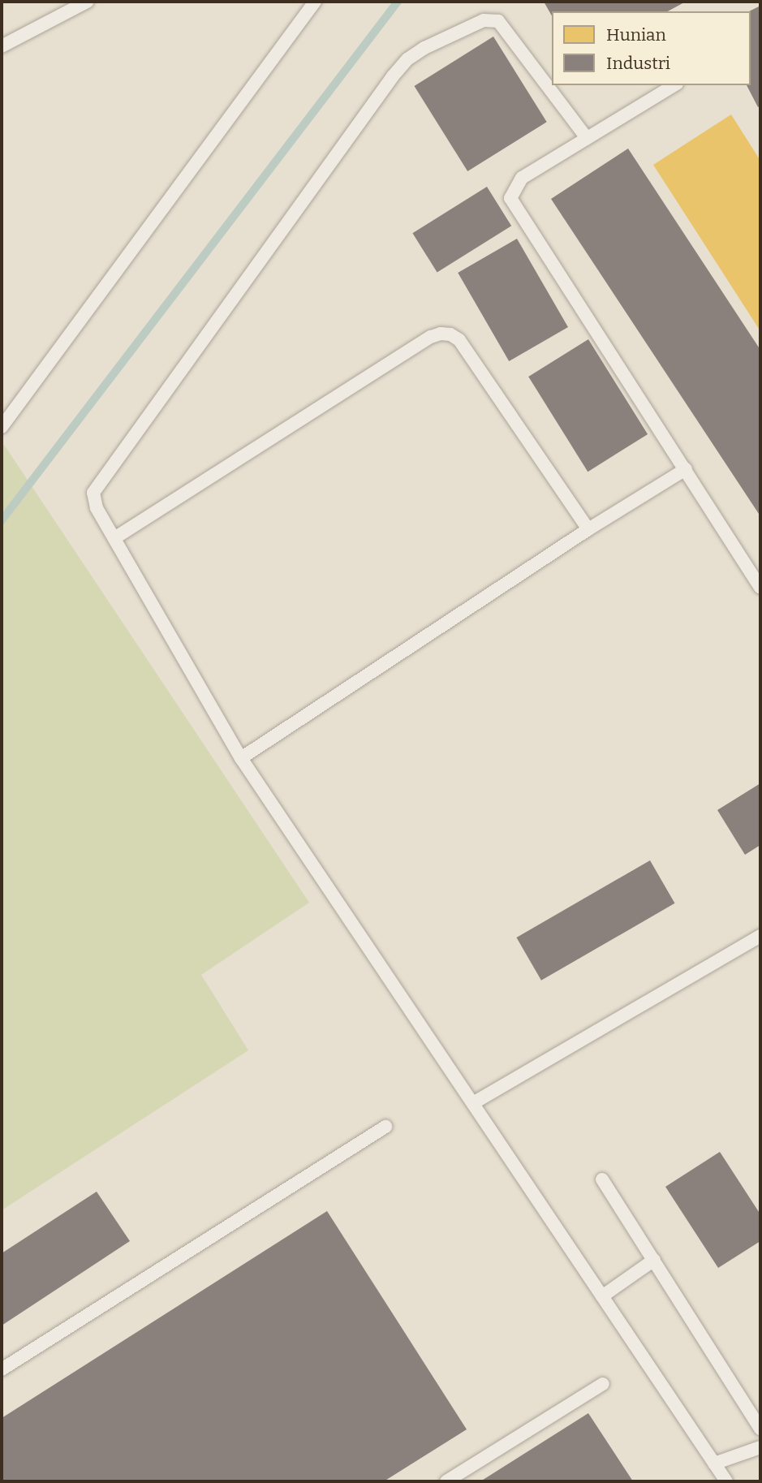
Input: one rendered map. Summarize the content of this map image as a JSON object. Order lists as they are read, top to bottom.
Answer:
{
  "legend": ["Hunian", "Industri"]
}
